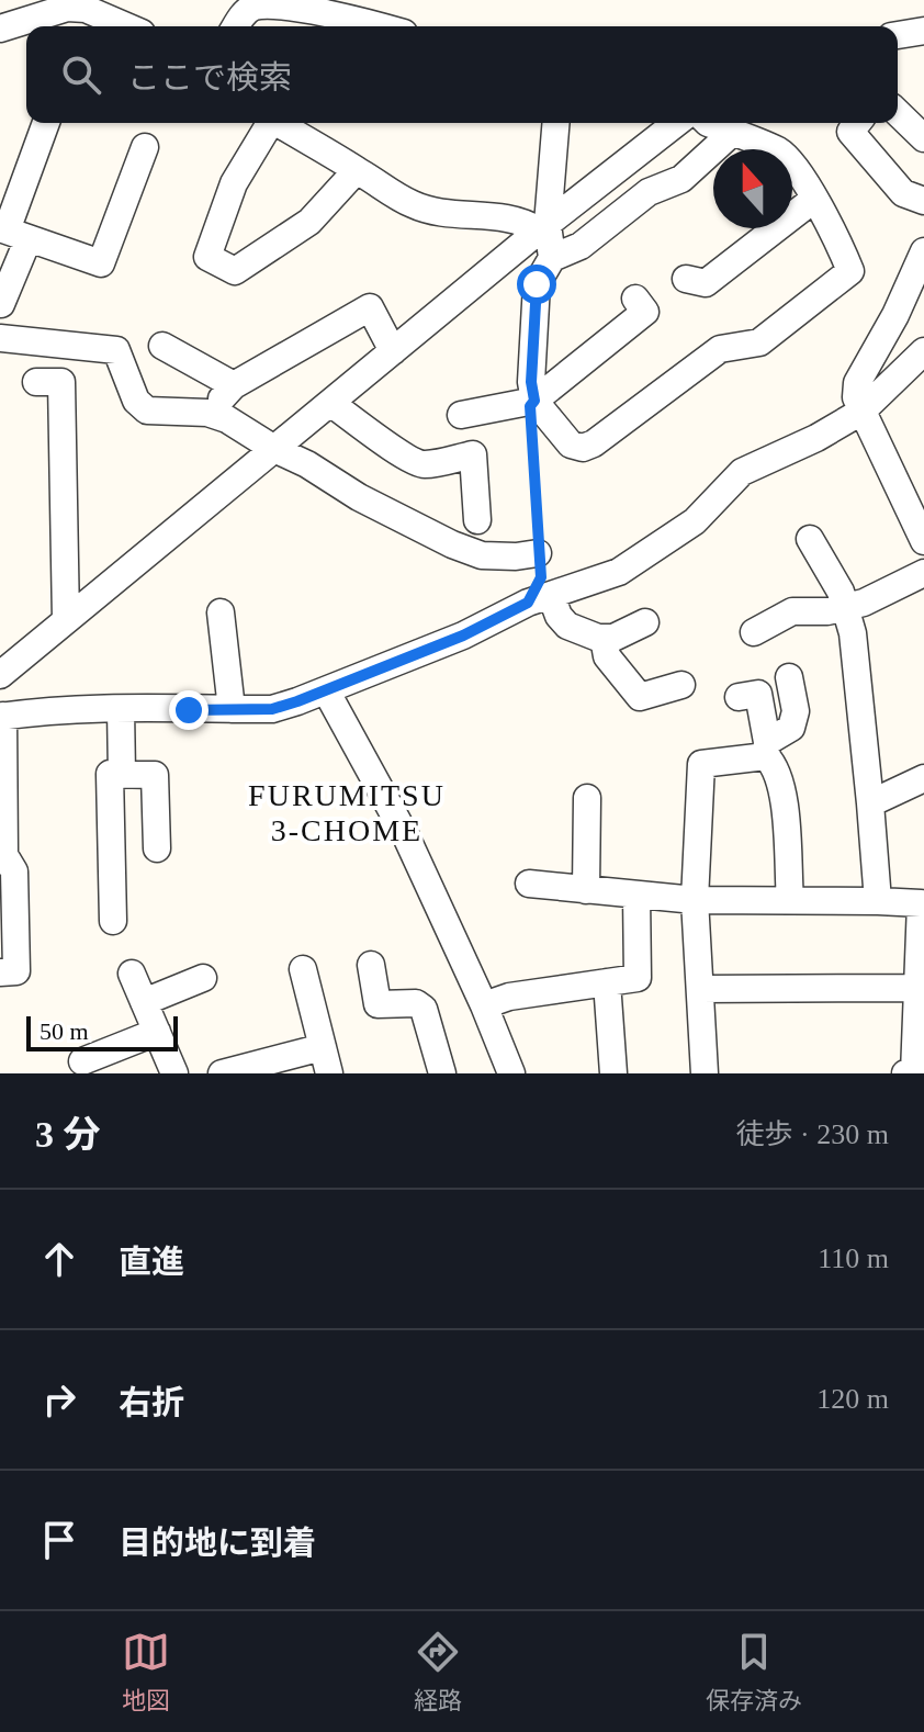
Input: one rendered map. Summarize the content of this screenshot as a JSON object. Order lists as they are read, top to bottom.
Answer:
{
  "districts": ["FURUMITSU 3-CHOME"],
  "scale_bar": "50 m",
  "north": "top",
  "page": {
    "search": "ここで検索",
    "scale": "50 m",
    "heading": ["3 分", "徒歩 · 230 m"],
    "list": [
      ["直進", "110 m"],
      ["右折", "120 m"],
      "目的地に到着"
    ],
    "nav": ["地図", "経路", "保存済み"]
  }
}
